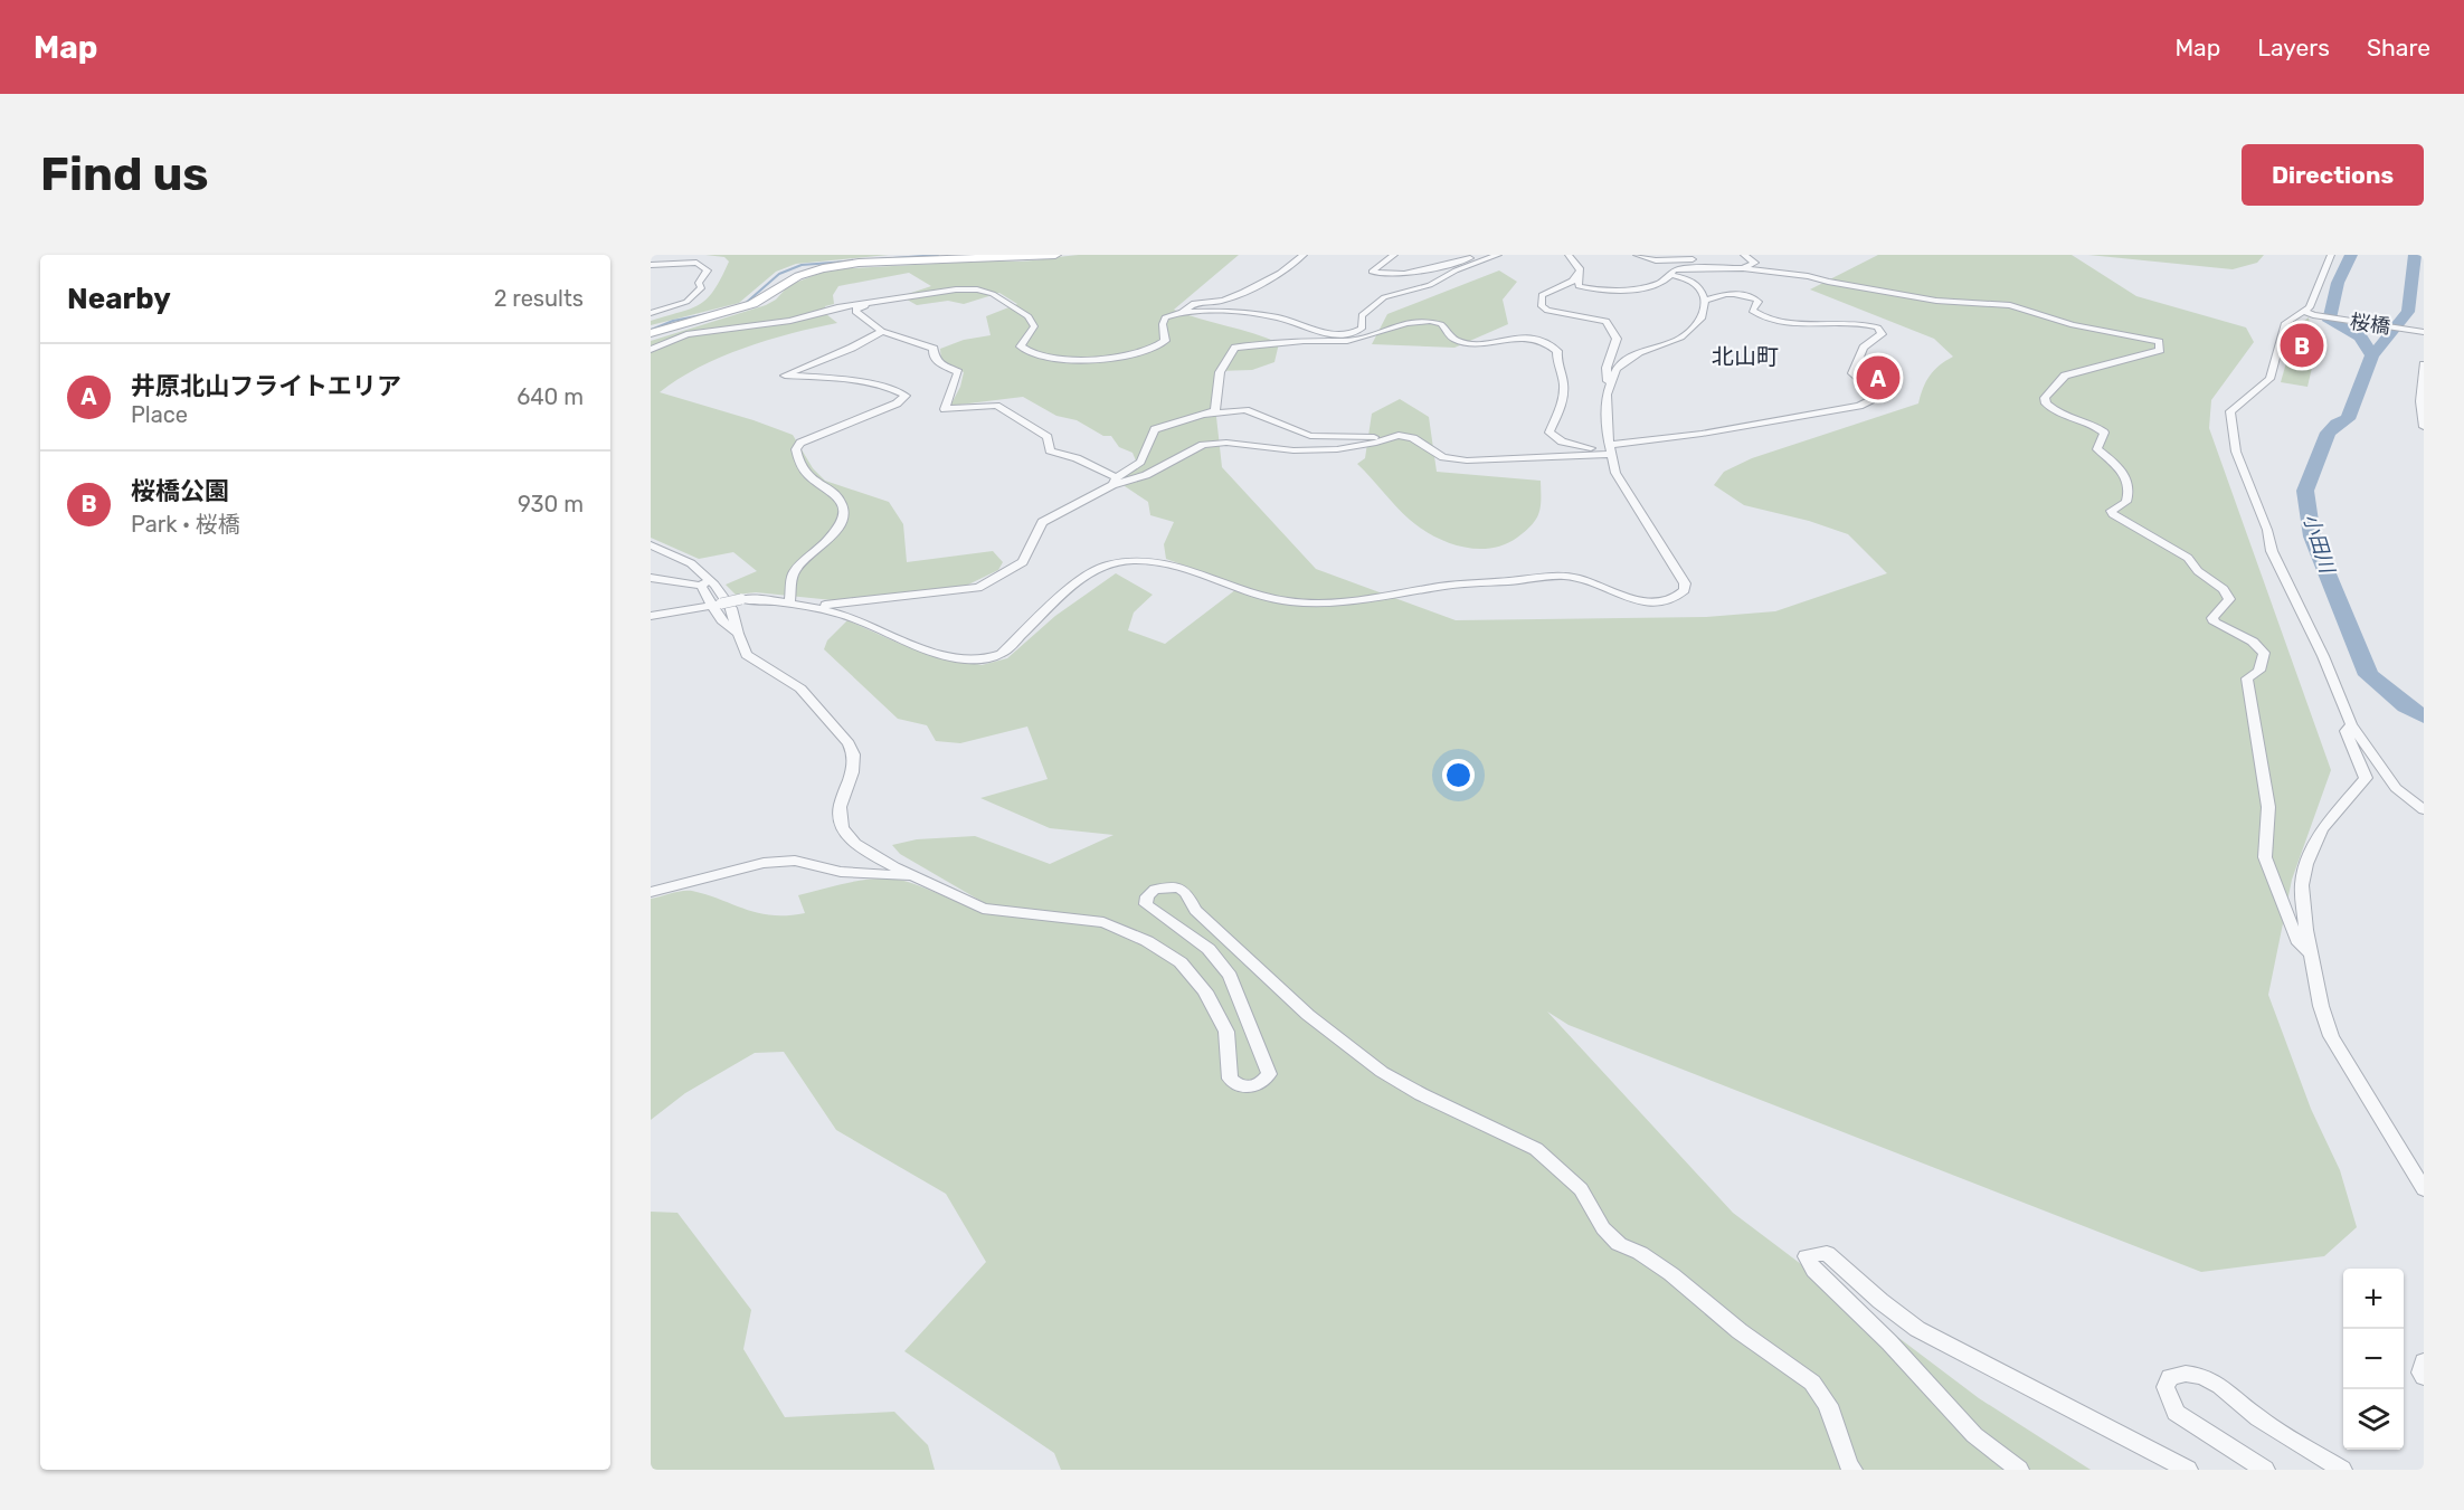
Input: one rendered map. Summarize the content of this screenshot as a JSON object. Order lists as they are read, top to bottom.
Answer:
{
  "streets": {
    "street": ["桜橋"]
  },
  "districts": ["北山町"],
  "water": ["小田川"],
  "page": {
    "header": "Map",
    "nav": ["Map", "Layers", "Share"],
    "buttons": "Directions",
    "title": "Find us",
    "heading": ["Nearby", "2 results"],
    "pins": ["B", "A"],
    "list": [
      {
        "mark": "A",
        "name": "井原北山フライトエリア",
        "note": "Place",
        "value": "640 m"
      },
      {
        "mark": "B",
        "name": "桜橋公園",
        "note": "Park · 桜橋",
        "value": "930 m"
      }
    ],
    "map_buttons": ["+", "−"]
  }
}
